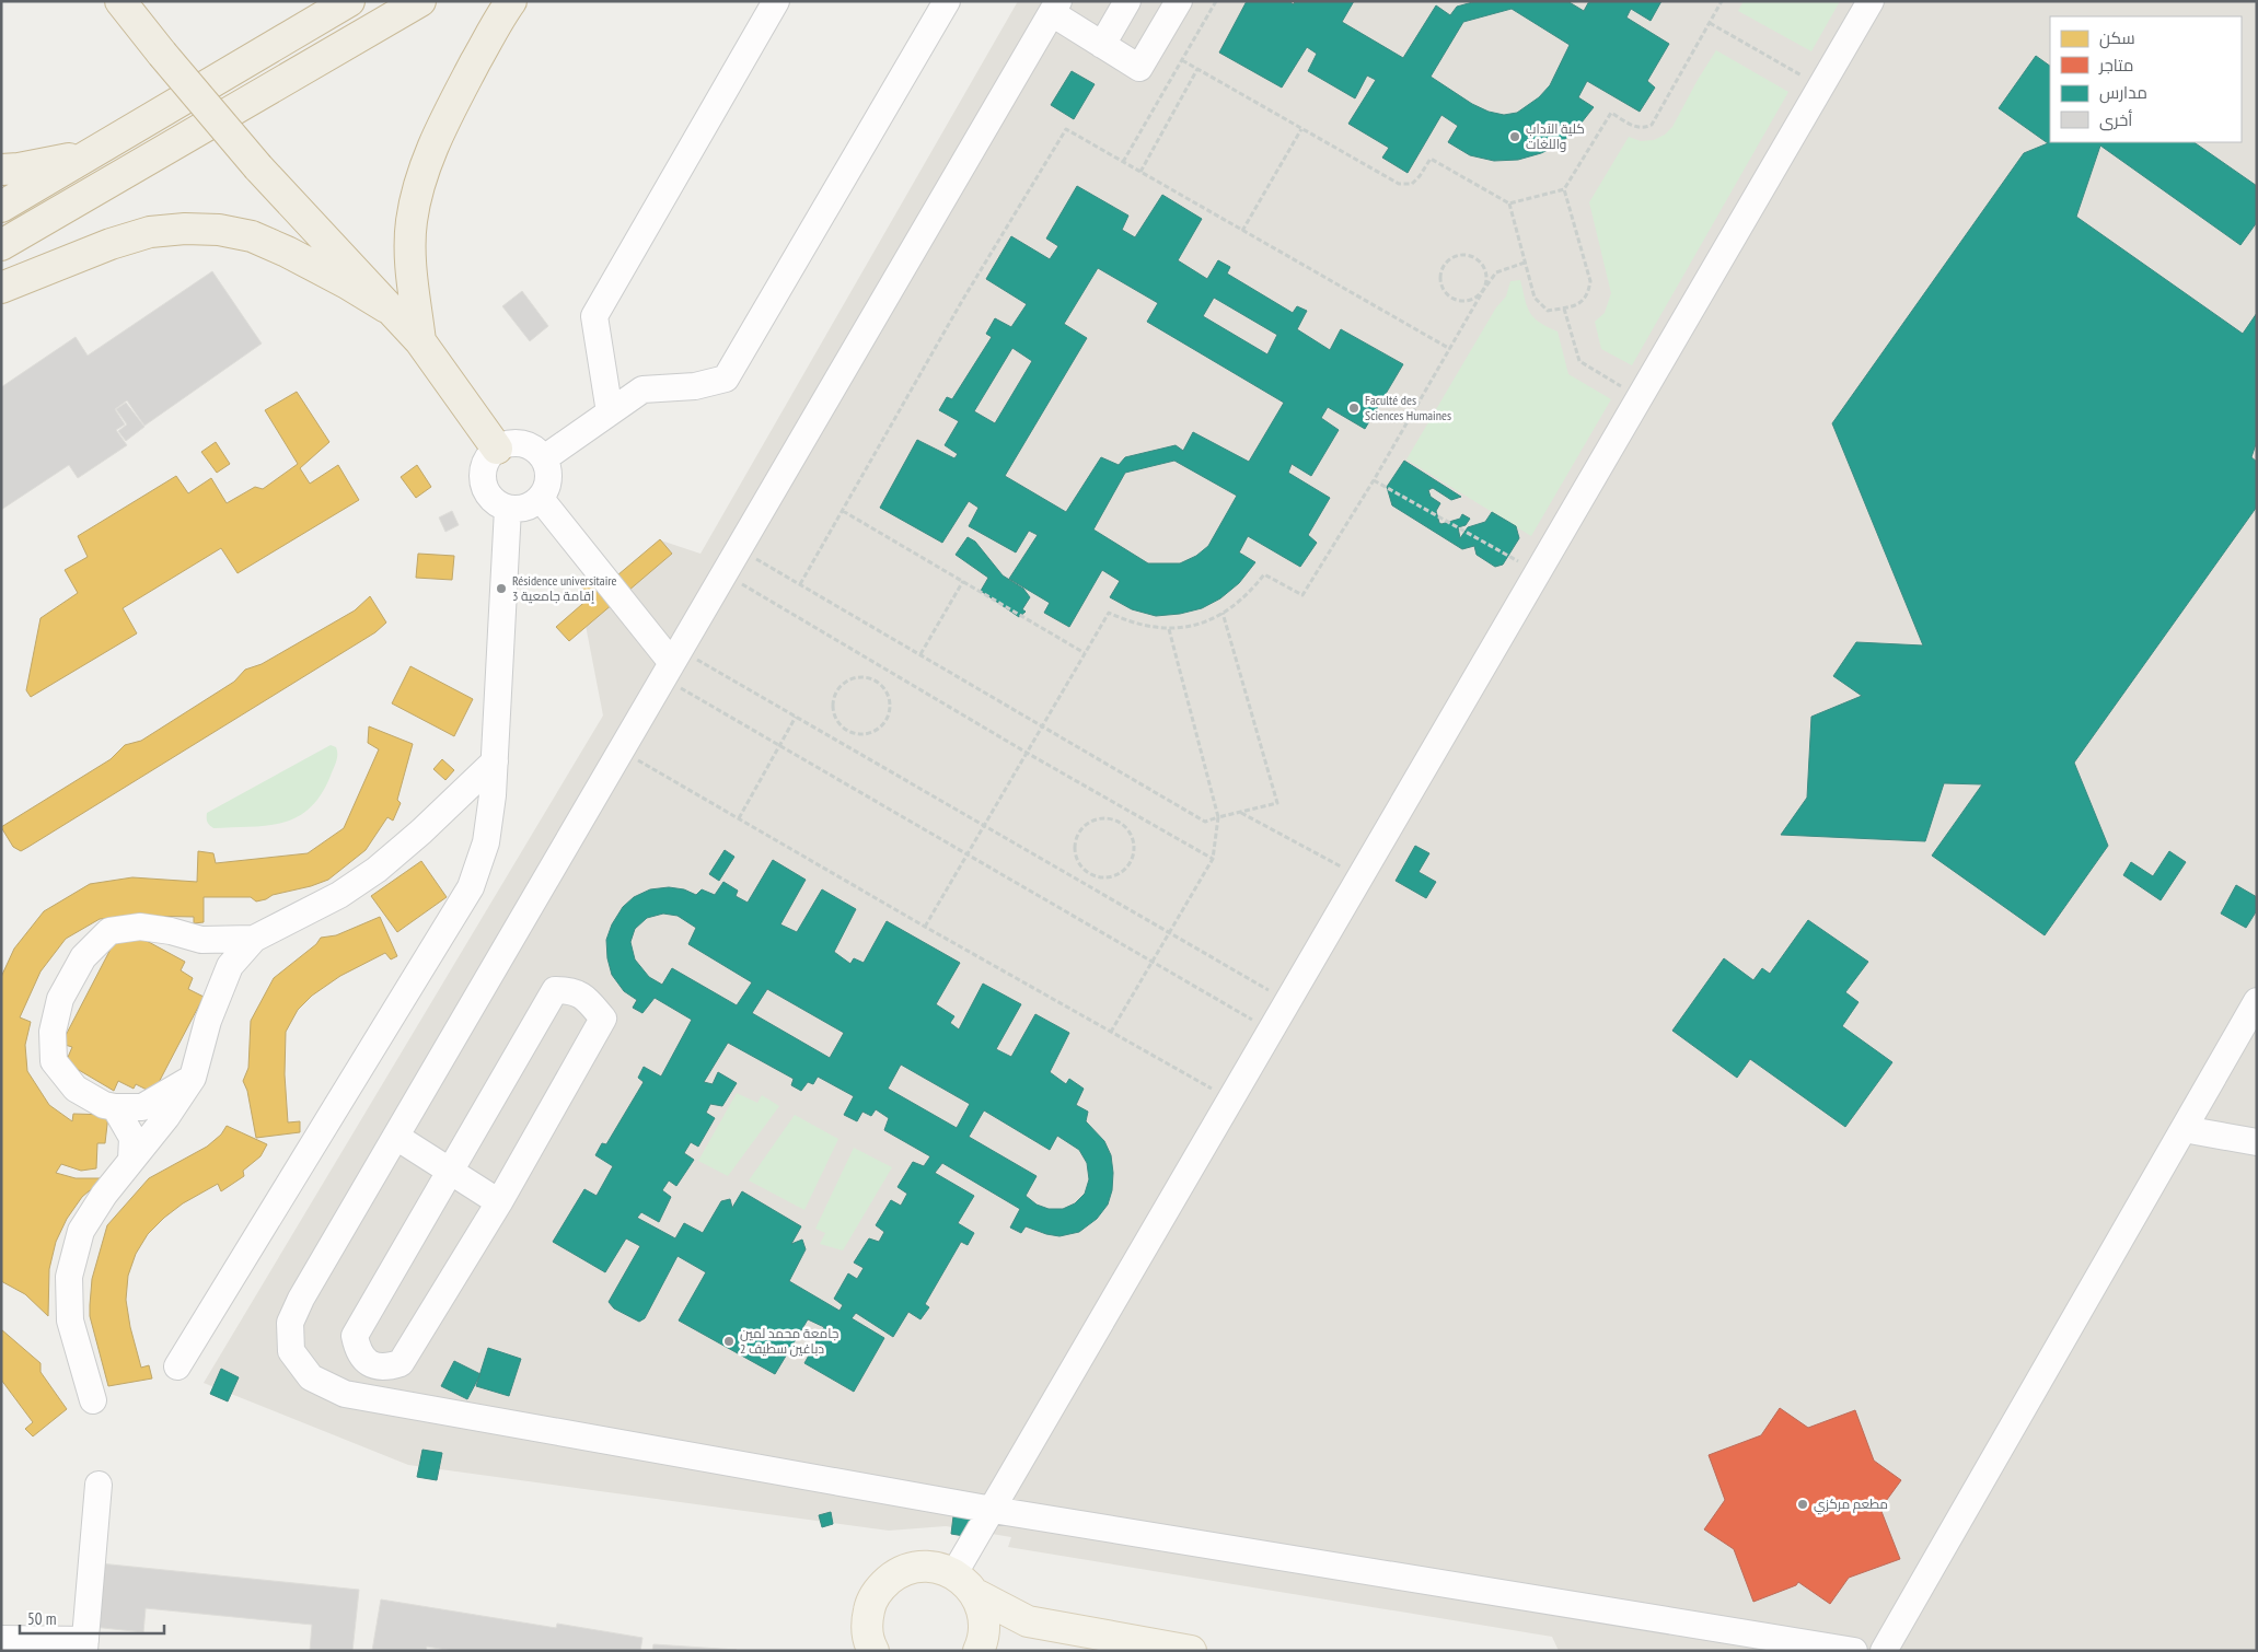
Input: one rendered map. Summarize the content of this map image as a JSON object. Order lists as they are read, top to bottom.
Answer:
{
  "places": [
    "كلية الآداب واللغات",
    "Faculté des Sciences Humaines",
    "Résidence universitaire إقامة جامعية 3",
    "جامعة محمد لمين دباغين سطيف 2",
    "مطعم مركزي"
  ],
  "legend": [
    "سكن",
    "متاجر",
    "مدارس",
    "أخرى"
  ],
  "scale_bar": "50 m"
}
